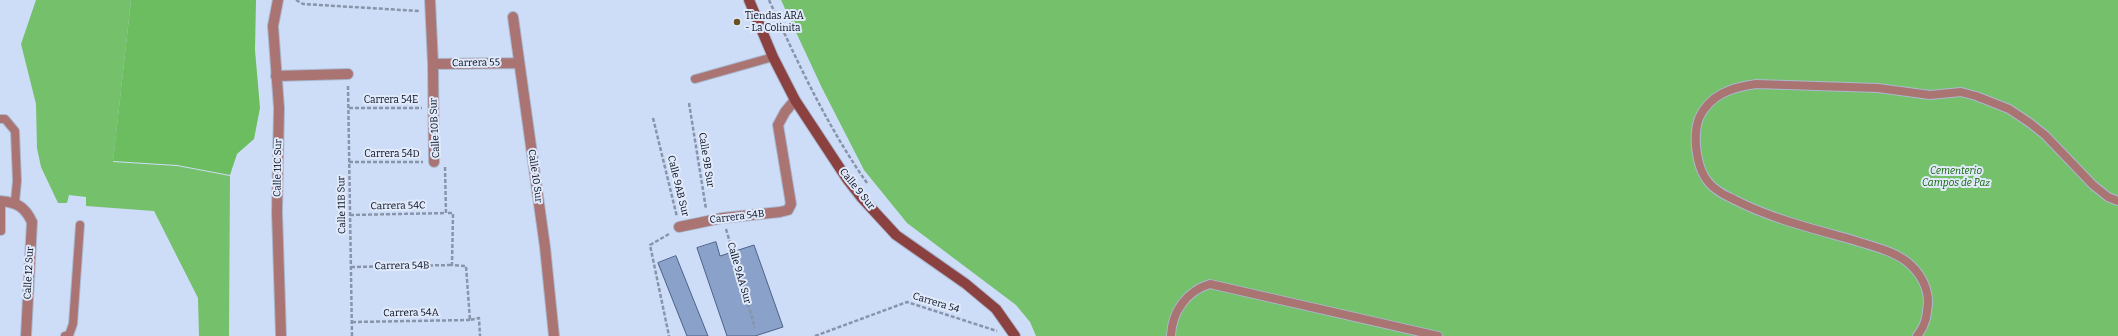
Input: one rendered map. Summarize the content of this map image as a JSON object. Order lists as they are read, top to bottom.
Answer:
{
  "streets": {
    "main road": ["Calle 9 Sur"],
    "street": [
      "Carrera 55",
      "Calle 10B Sur",
      "Calle 11C Sur",
      "Calle 10 Sur",
      "Carrera 54B",
      "Calle 12 Sur"
    ],
    "path": [
      "Carrera 54E",
      "Carrera 54D",
      "Calle 9B Sur",
      "Calle 9AB Sur",
      "Calle 11B Sur",
      "Carrera 54C",
      "Calle 9AA Sur",
      "Carrera 54",
      "Carrera 54A"
    ]
  },
  "crossings": [
    ["Carrera 55", "Calle 10B Sur"],
    ["Carrera 55", "Calle 10 Sur"],
    ["Carrera 54E", "Calle 10B Sur"],
    ["Carrera 54E", "Calle 11B Sur"],
    ["Calle 10B Sur", "Carrera 54D"],
    ["Calle 10B Sur", "Carrera 54C"],
    ["Calle 10B Sur", "Carrera 54B"],
    ["Carrera 54D", "Calle 11B Sur"],
    ["Calle 9B Sur", "Carrera 54B"],
    ["Calle 9AB Sur", "Carrera 54B"],
    ["Calle 9 Sur", "Carrera 54B"],
    ["Calle 11B Sur", "Carrera 54C"],
    ["Calle 11B Sur", "Carrera 54B"],
    ["Calle 11B Sur", "Carrera 54A"],
    ["Carrera 54B", "Calle 9AA Sur"]
  ],
  "parks": ["Cementerio Campos de Paz"],
  "places": ["Tiendas ARA - La Colinita"]
}
